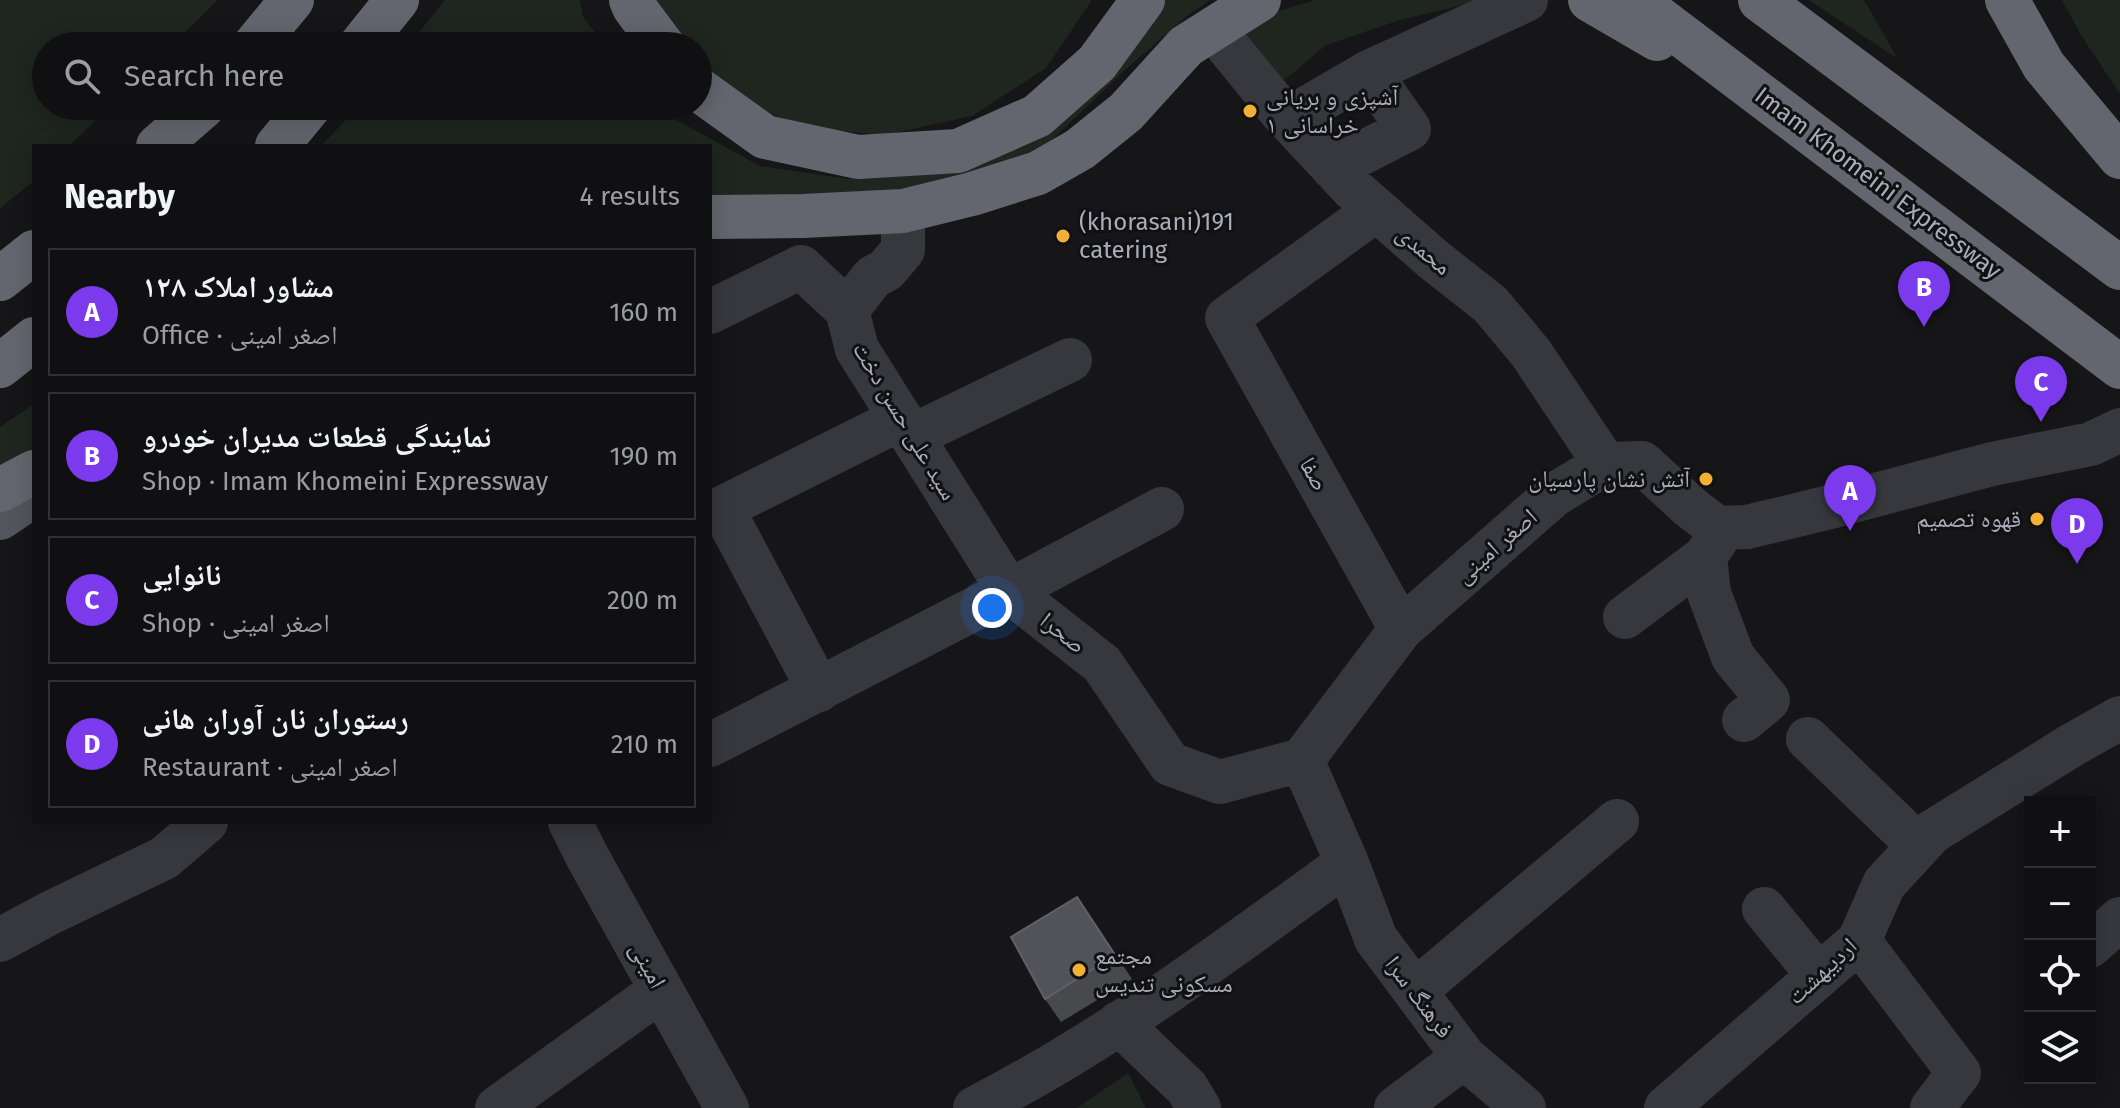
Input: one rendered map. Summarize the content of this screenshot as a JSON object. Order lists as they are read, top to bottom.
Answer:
{
  "streets": {
    "highway": ["Imam Khomeini Expressway"],
    "street": [
      "محمدی",
      "سید علی حسن دخت",
      "صفا",
      "اصغر امینی",
      "صحرا",
      "امینی",
      "اردیبهشت",
      "فرهنگ سرا"
    ]
  },
  "crossings": [
    ["محمدی", "صفا"],
    ["محمدی", "اصغر امینی"],
    ["سید علی حسن دخت", "صحرا"],
    ["صفا", "اصغر امینی"],
    ["اصغر امینی", "صحرا"]
  ],
  "places": [
    "آشپزی و بریانی خراسانی ۱",
    "(khorasani)191 catering",
    "آتش نشان پارسیان",
    "قهوه تصمیم",
    "مجتمع مسکونی تندیس"
  ],
  "page": {
    "search": "Search here",
    "heading": ["Nearby", "4 results"],
    "list": [
      {
        "mark": "A",
        "name": "مشاور املاک ۱۲۸",
        "note": "Office · اصغر امینی",
        "value": "160 m"
      },
      {
        "mark": "B",
        "name": "نمایندگی قطعات مدیران خودرو",
        "note": "Shop · Imam Khomeini Expressway",
        "value": "190 m"
      },
      {
        "mark": "C",
        "name": "نانوایی",
        "note": "Shop · اصغر امینی",
        "value": "200 m"
      },
      {
        "mark": "D",
        "name": "رستوران نان آوران هانی",
        "note": "Restaurant · اصغر امینی",
        "value": "210 m"
      }
    ],
    "pins": [
      "B",
      "C",
      "A",
      "D"
    ],
    "map_buttons": ["+", "−"]
  }
}
